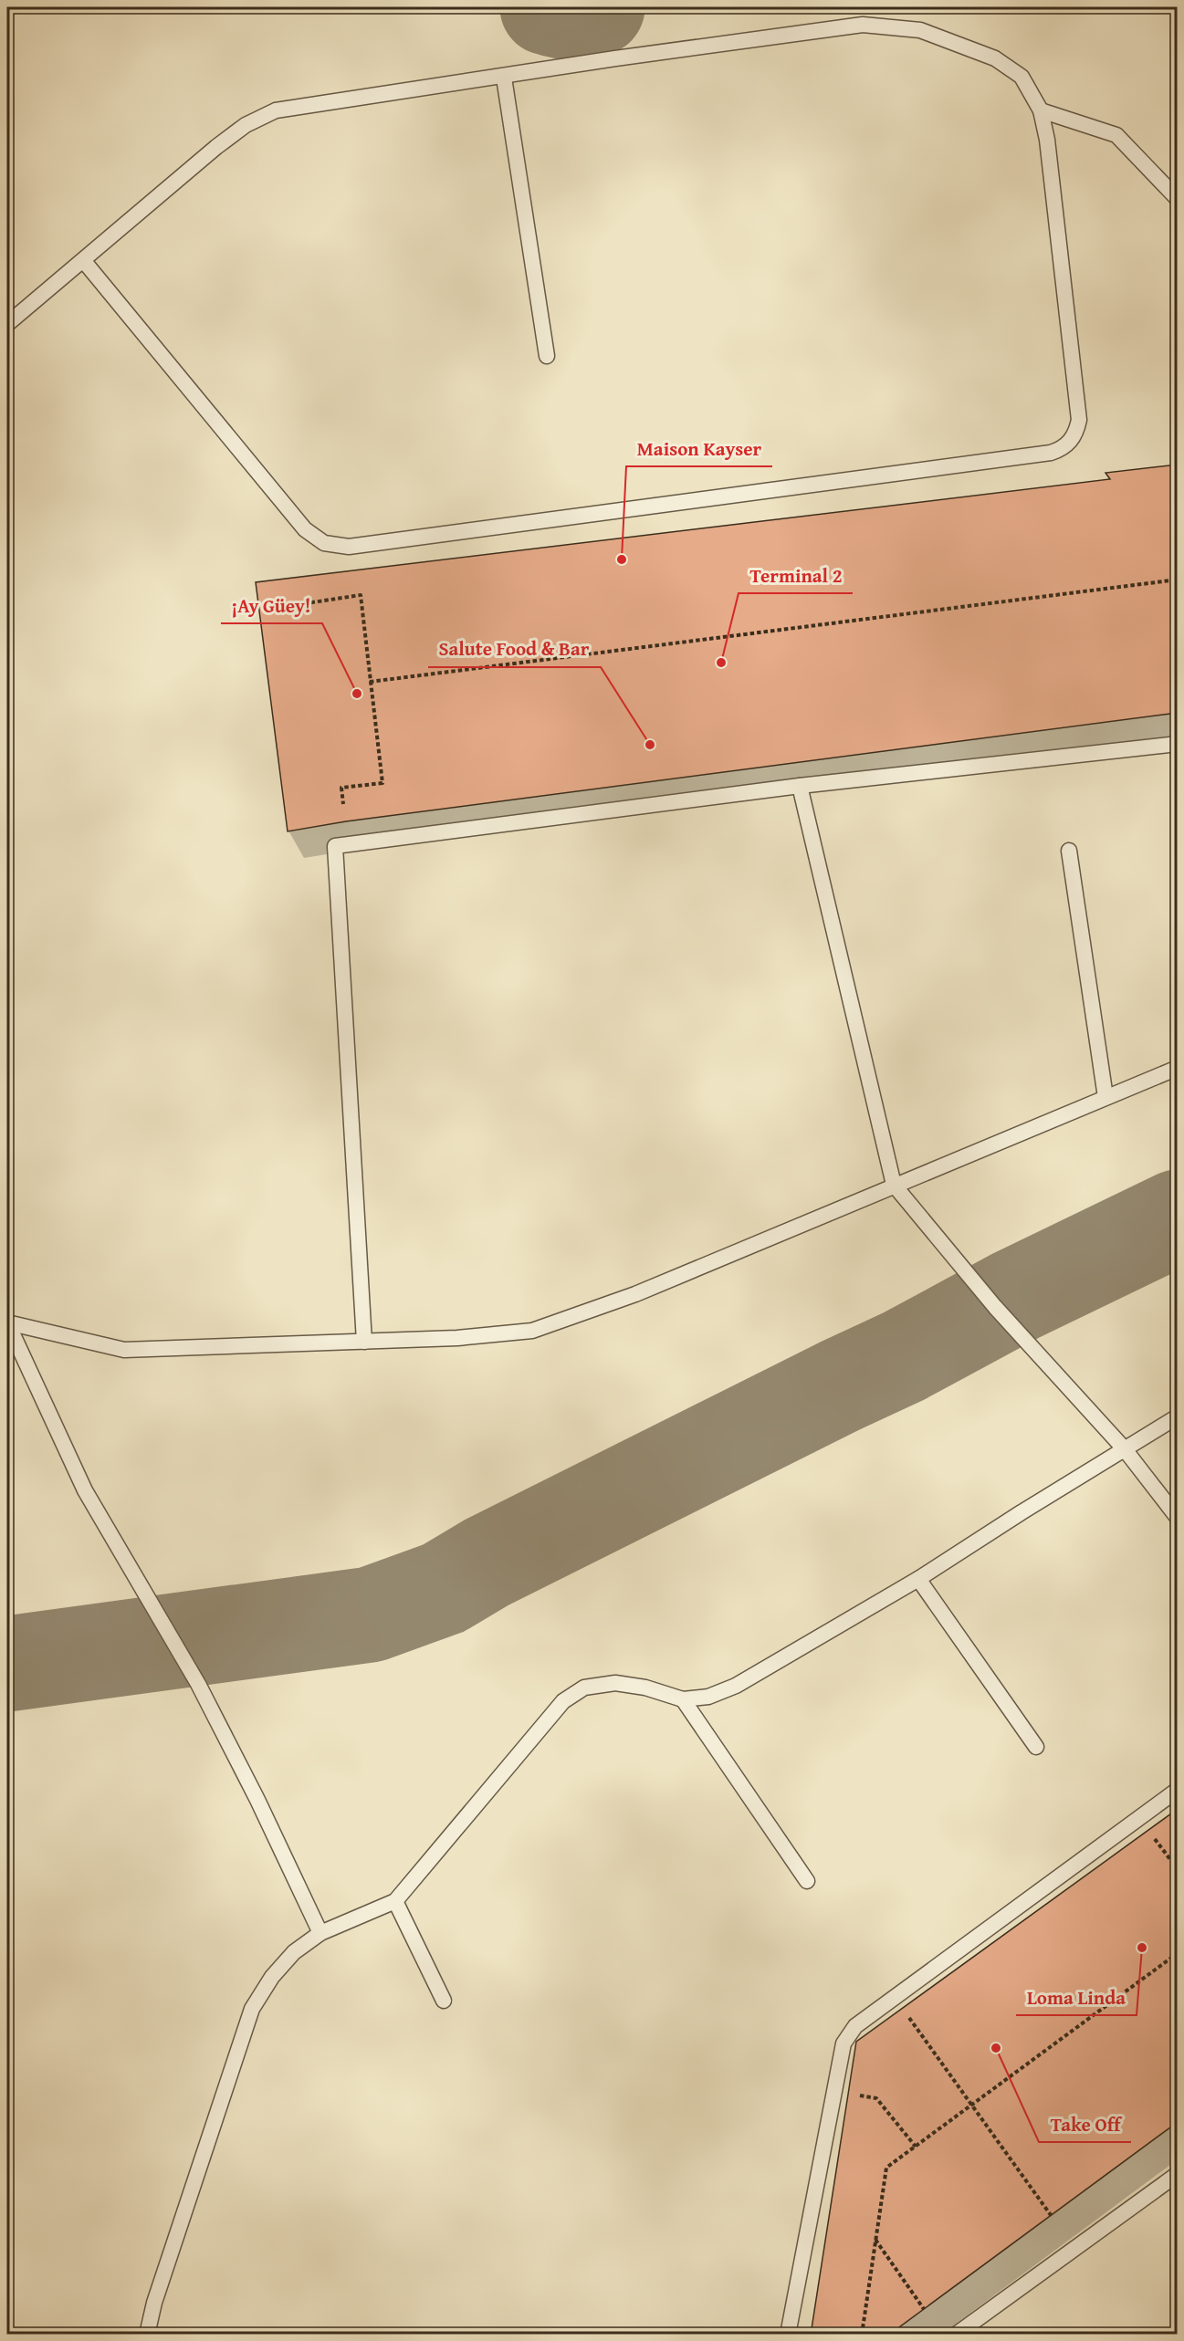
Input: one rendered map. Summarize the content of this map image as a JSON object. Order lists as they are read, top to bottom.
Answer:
{
  "places": [
    "Maison Kayser",
    "Terminal 2",
    "¡Ay Güey!",
    "Salute Food & Bar",
    "Loma Linda",
    "Take Off"
  ]
}
